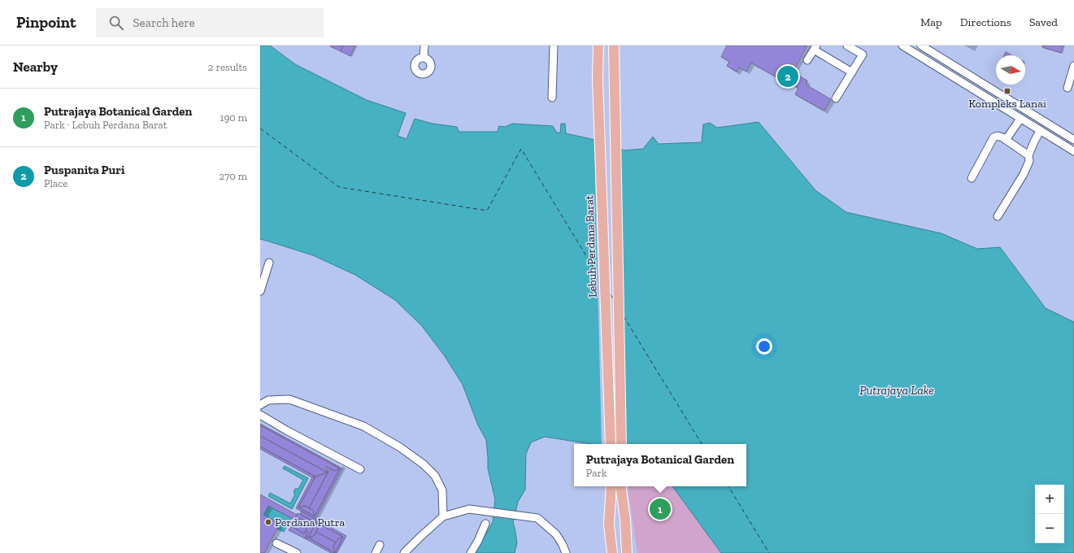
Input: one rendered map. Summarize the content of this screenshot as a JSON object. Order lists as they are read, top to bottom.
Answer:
{
  "streets": {
    "main road": ["Lebuh Perdana Barat"]
  },
  "water": ["Putrajaya Lake"],
  "places": {
    "transit": ["Kompleks Lanai"],
    "other": ["Perdana Putra"]
  },
  "north": "right",
  "page": {
    "header": "Pinpoint",
    "search": "Search here",
    "nav": ["Map", "Directions", "Saved"],
    "heading": ["Nearby", "2 results"],
    "pins": ["2", "1"],
    "list": [
      {
        "mark": "1",
        "name": "Putrajaya Botanical Garden",
        "note": "Park · Lebuh Perdana Barat",
        "value": "190 m"
      },
      {
        "mark": "2",
        "name": "Puspanita Puri",
        "note": "Place",
        "value": "270 m"
      }
    ],
    "popup": ["Putrajaya Botanical Garden", "Park"],
    "map_buttons": ["+", "−"]
  }
}
